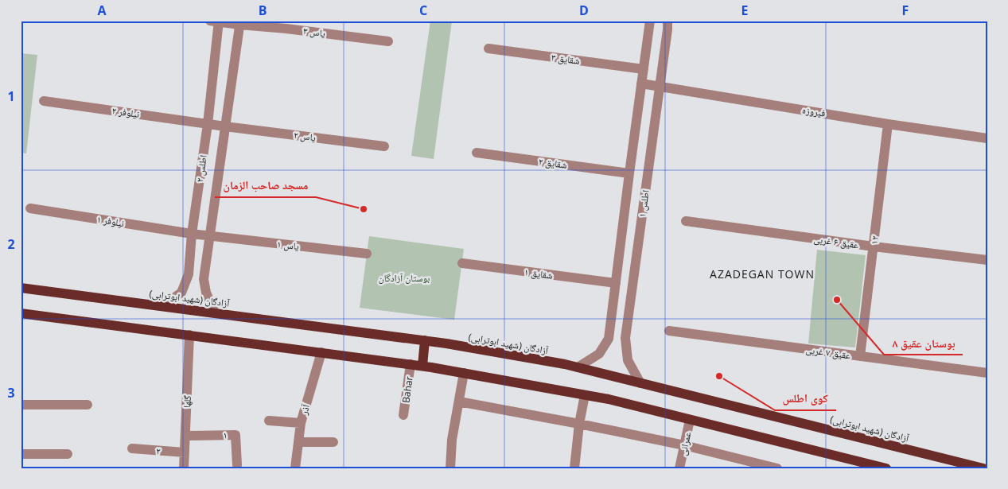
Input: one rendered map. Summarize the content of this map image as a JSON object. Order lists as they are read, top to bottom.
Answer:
{
  "streets": {
    "main road": ["آزادگان (شهید ابوترابی)"],
    "street": [
      "یاس ۳",
      "شقایق ۳",
      "فیروزه",
      "نیلوفر ۲",
      "یاس ۲",
      "شقایق ۲",
      "اطلس ۲",
      "اطلس ۱",
      "نیلوفر ۱",
      "۱۲",
      "عقیق ۶ غربی",
      "یاس ۱",
      "شقایق ۱",
      "عقیق ۷ غربی",
      "Bahar",
      "گلها",
      "آذر",
      "۱",
      "عمرانی",
      "۲"
    ]
  },
  "crossings": [
    ["یاس ۳", "اطلس ۲"],
    ["شقایق ۳", "اطلس ۱"],
    ["فیروزه", "اطلس ۱"],
    ["فیروزه", "۱۲"],
    ["نیلوفر ۲", "یاس ۲"],
    ["نیلوفر ۲", "اطلس ۲"],
    ["یاس ۲", "اطلس ۲"],
    ["شقایق ۲", "اطلس ۱"],
    ["اطلس ۲", "نیلوفر ۱"],
    ["اطلس ۲", "یاس ۱"],
    ["اطلس ۲", "آزادگان (شهید ابوترابی)"],
    ["اطلس ۱", "شقایق ۱"],
    ["اطلس ۱", "آزادگان (شهید ابوترابی)"],
    ["نیلوفر ۱", "یاس ۱"],
    ["۱۲", "عقیق ۶ غربی"],
    ["۱۲", "عقیق ۷ غربی"],
    ["گلها", "۱"],
    ["گلها", "۲"]
  ],
  "districts": ["AZADEGAN TOWN"],
  "parks": ["بوستان آزادگان"],
  "places": ["مسجد صاحب الزمان", "بوستان عقیق ۸", "کوی اطلس"],
  "grid": {
    "columns": [
      "A",
      "B",
      "C",
      "D",
      "E",
      "F"
    ],
    "rows": ["1", "2", "3"]
  }
}
